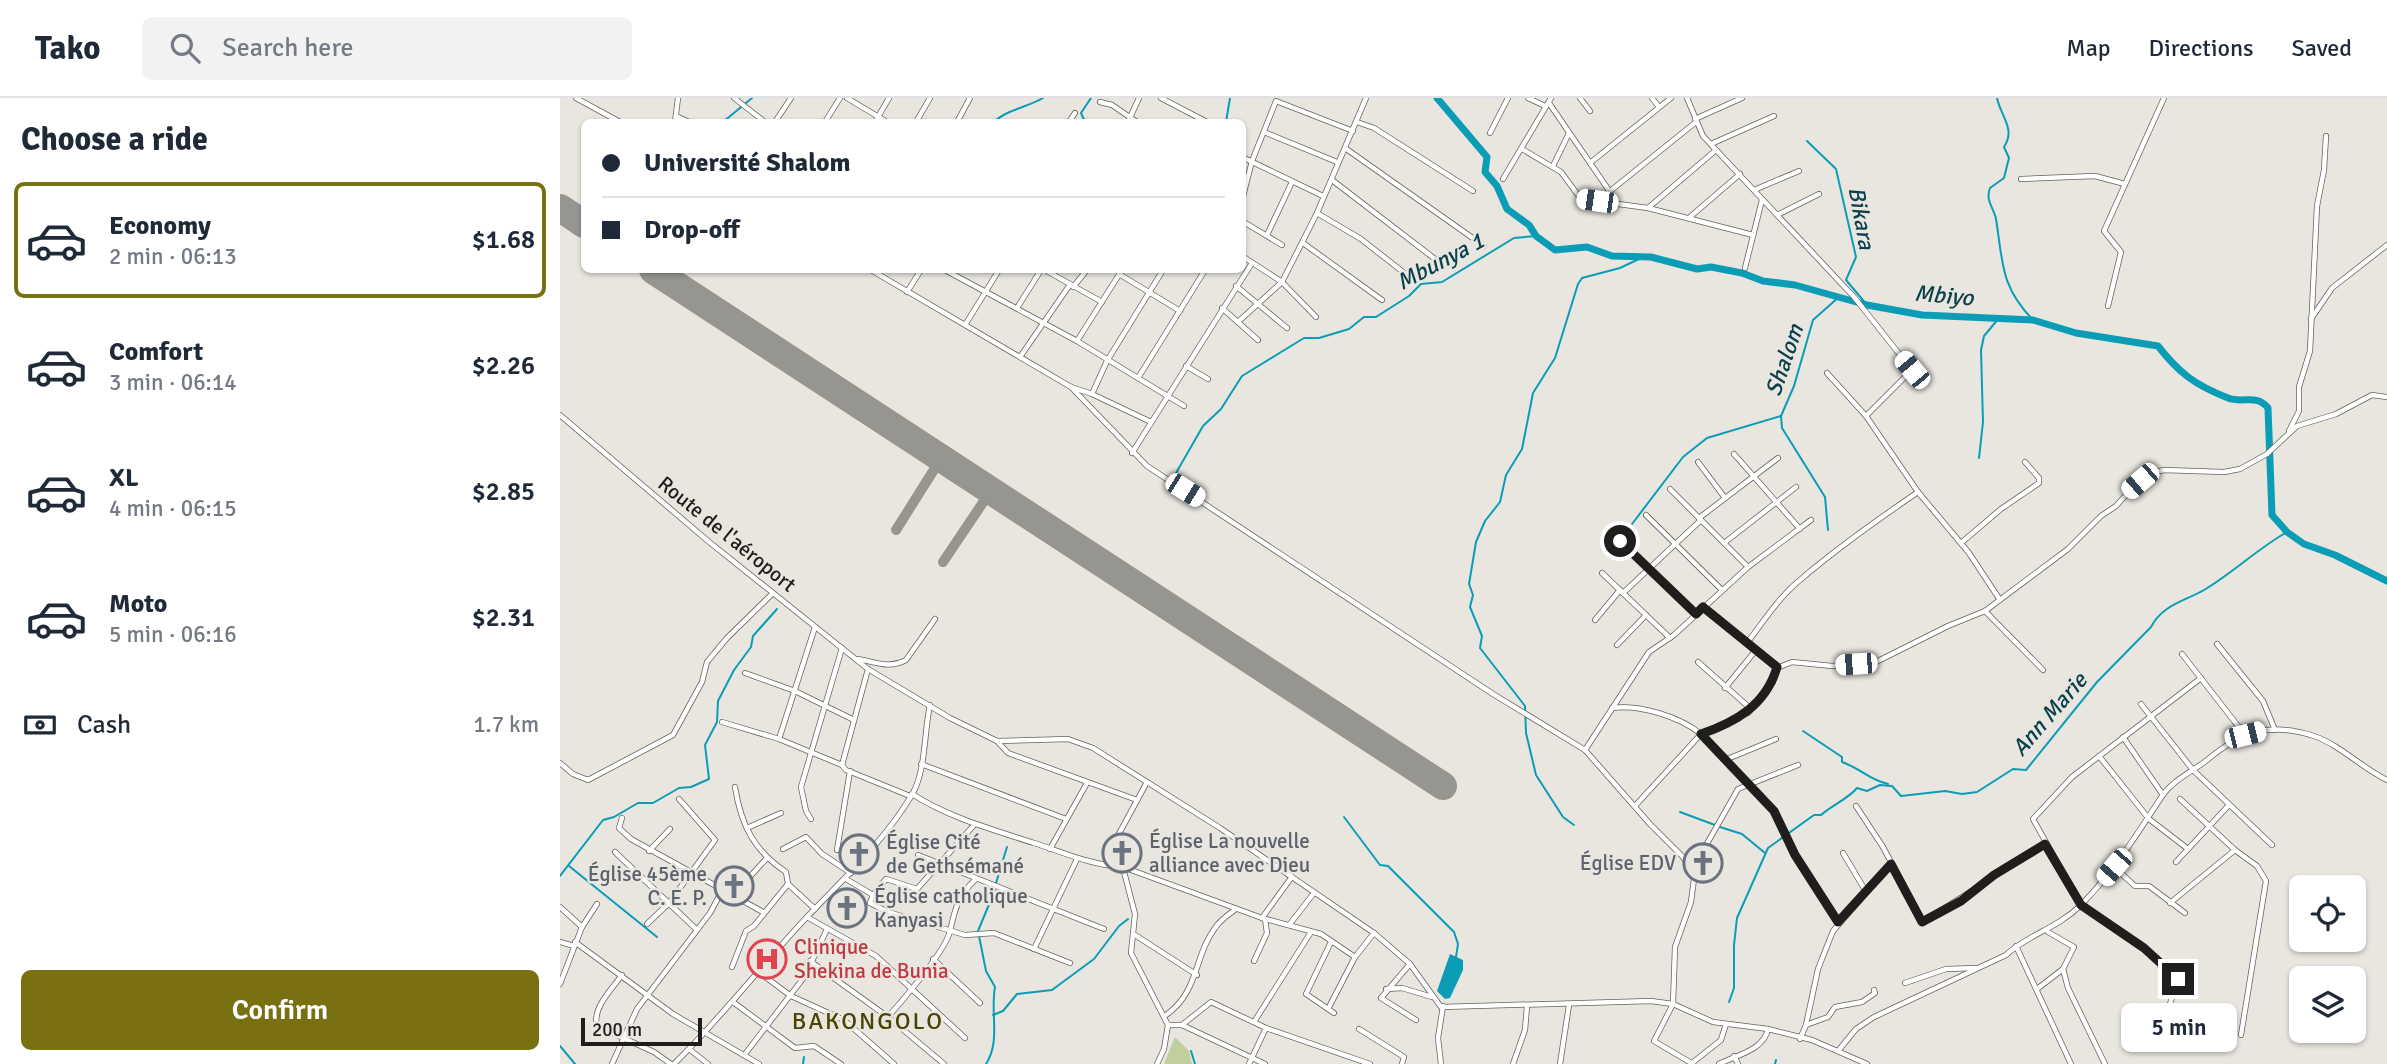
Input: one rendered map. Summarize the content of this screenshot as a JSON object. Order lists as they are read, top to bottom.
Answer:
{
  "streets": {
    "street": ["Route de l'aéroport"]
  },
  "districts": ["BAKONGOLO"],
  "water": [
    "Bikara",
    "Mbunya 1",
    "Mbiyo",
    "Shalom",
    "Ann Marie"
  ],
  "places": {
    "church": [
      "Église La nouvelle alliance avec Dieu",
      "Église Cité de Gethsémané",
      "Église EDV",
      "Église 45ème C. E. P.",
      "Église catholique Kanyasi"
    ],
    "hospital": ["Clinique Shekina de Bunia"]
  },
  "scale_bar": "200 m",
  "page": {
    "header": "Tako",
    "search": "Search here",
    "nav": ["Map", "Directions", "Saved"],
    "heading": "Choose a ride",
    "banner": ["Université Shalom", "Drop-off"],
    "list": [
      {
        "name": "Economy",
        "note": "2 min · 06:13",
        "value": "$1.68"
      },
      {
        "name": "Comfort",
        "note": "3 min · 06:14",
        "value": "$2.26"
      },
      {
        "name": "XL",
        "note": "4 min · 06:15",
        "value": "$2.85"
      },
      {
        "name": "Moto",
        "note": "5 min · 06:16",
        "value": "$2.31"
      }
    ],
    "pay": ["Cash", "1.7 km"],
    "buttons": "Confirm",
    "bubble": "5 min",
    "scale": "200 m"
  }
}
